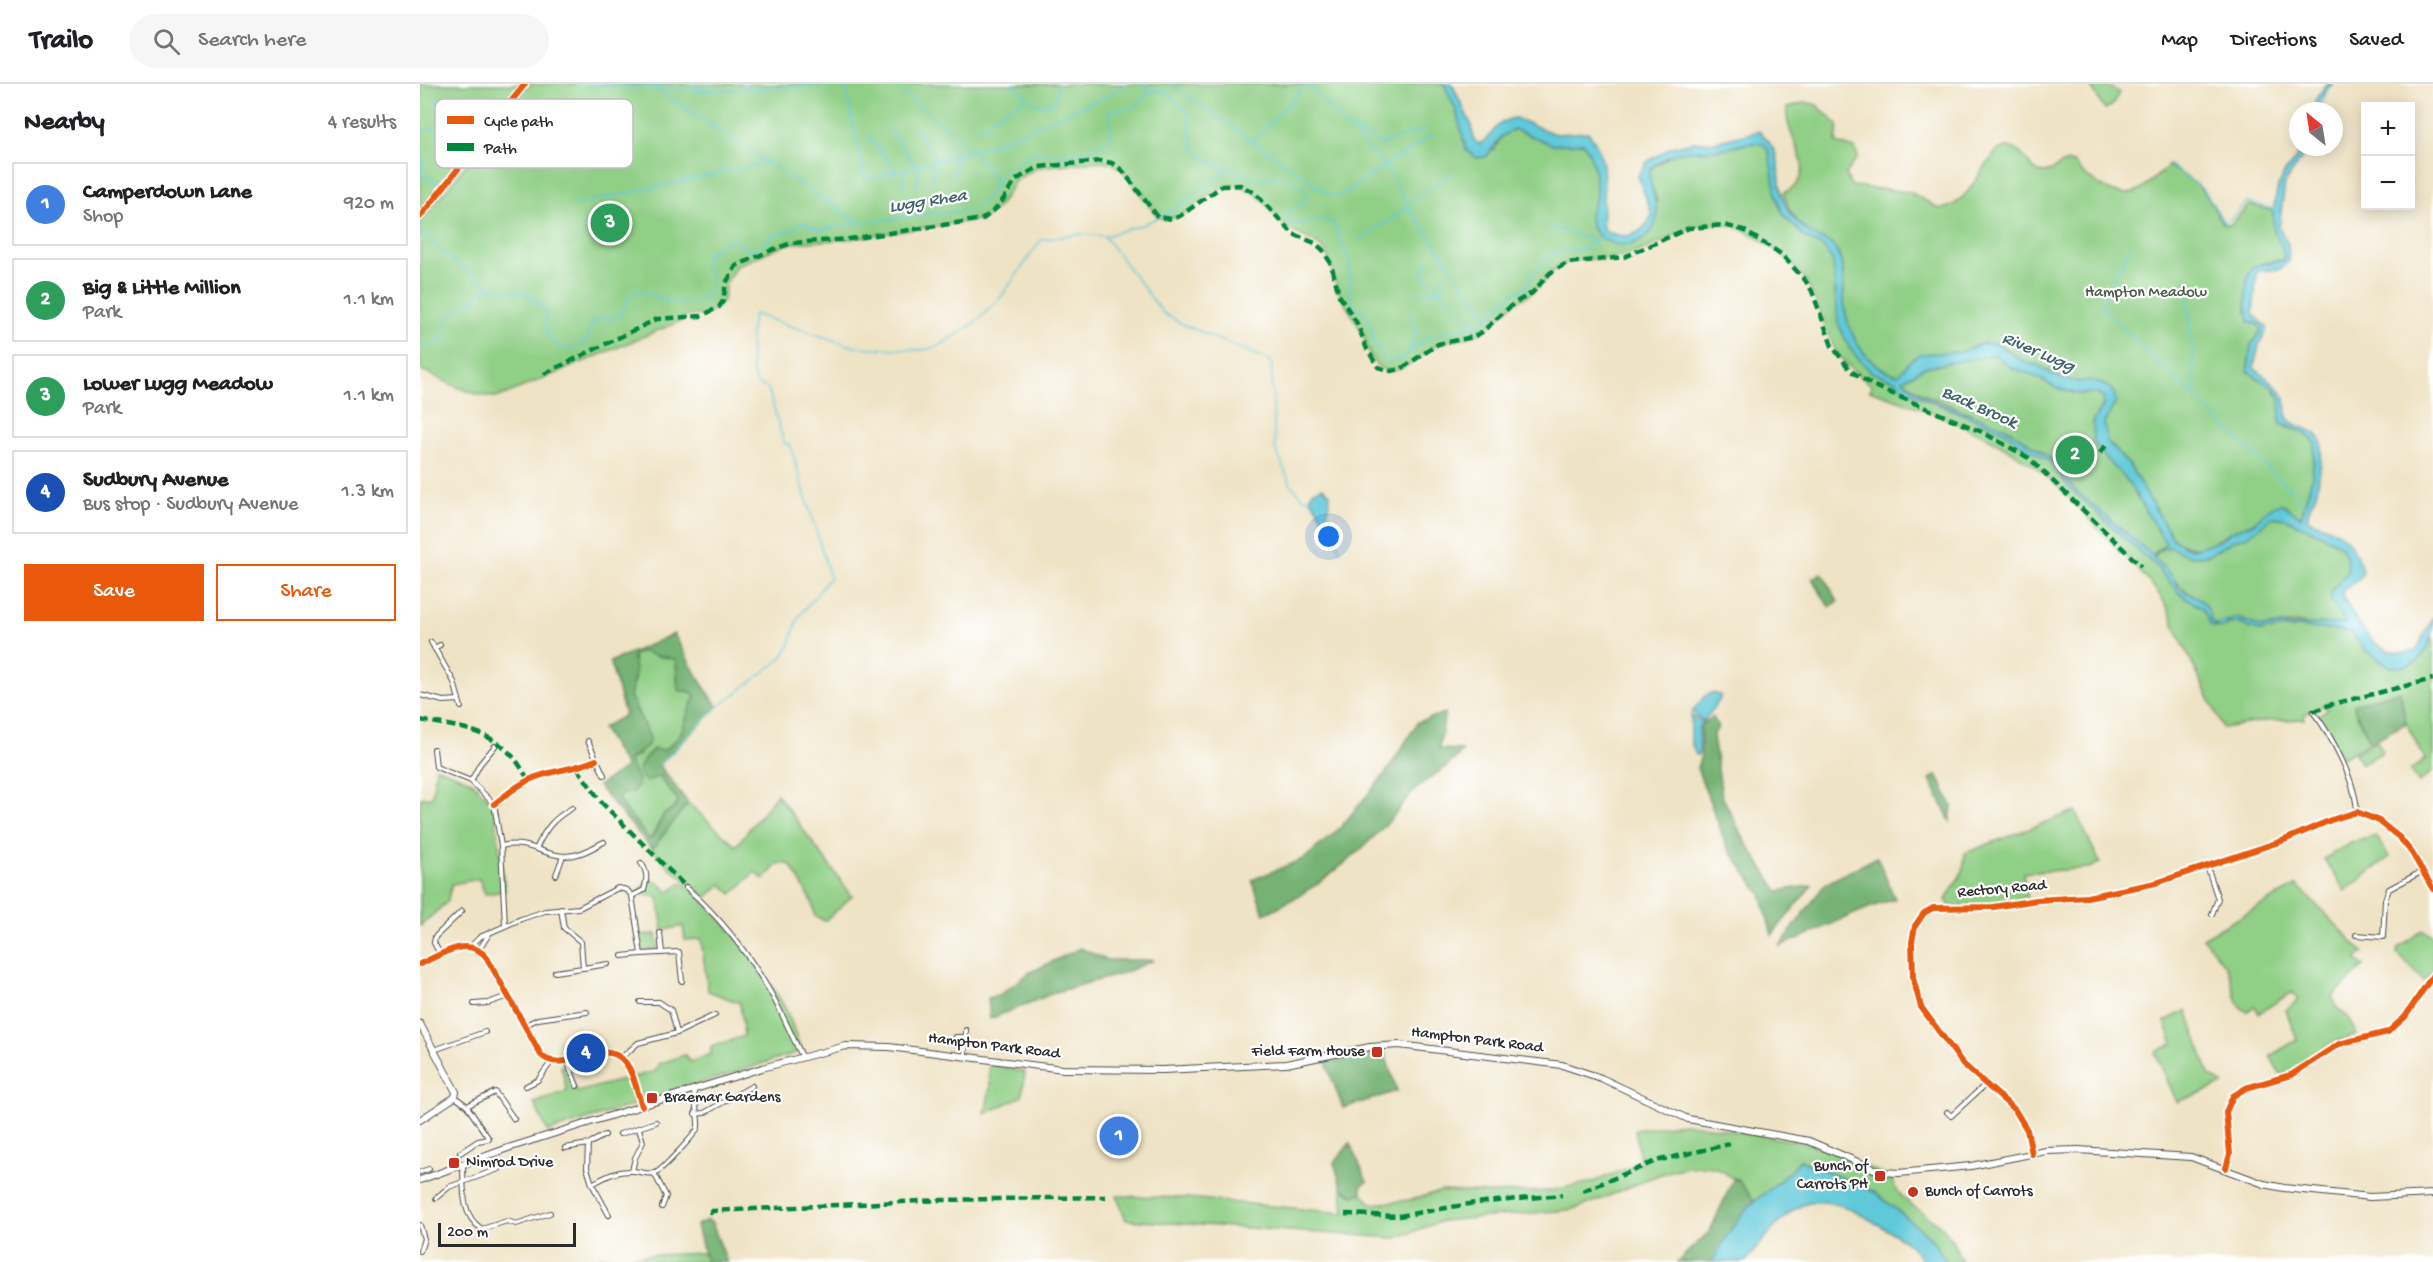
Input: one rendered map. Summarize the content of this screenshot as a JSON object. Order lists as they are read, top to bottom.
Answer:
{
  "streets": {
    "main road": ["Hampton Park Road"],
    "street": ["Rectory Road"]
  },
  "crossings": [
    ["Rectory Road", "Hampton Park Road"]
  ],
  "water": ["Lugg Rhea", "River Lugg", "Back Brook"],
  "parks": ["Hampton Meadow"],
  "places": {
    "transit": [
      "Field Farm House",
      "Braemar Gardens",
      "Nimrod Drive",
      "Bunch of Carrots PH"
    ],
    "other": ["Bunch of Carrots"]
  },
  "legend": ["Cycle path", "Path"],
  "scale_bar": "200 m",
  "north": "top left",
  "page": {
    "header": "Trailo",
    "search": "Search here",
    "nav": ["Map", "Directions", "Saved"],
    "heading": ["Nearby", "4 results"],
    "map_buttons": ["+", "−"],
    "list": [
      {
        "mark": "1",
        "name": "Camperdown Lane",
        "note": "Shop",
        "value": "920 m"
      },
      {
        "mark": "2",
        "name": "Big & Little Million",
        "note": "Park",
        "value": "1.1 km"
      },
      {
        "mark": "3",
        "name": "Lower Lugg Meadow",
        "note": "Park",
        "value": "1.1 km"
      },
      {
        "mark": "4",
        "name": "Sudbury Avenue",
        "note": "Bus stop · Sudbury Avenue",
        "value": "1.3 km"
      }
    ],
    "pins": [
      "3",
      "2",
      "4",
      "1"
    ],
    "buttons": ["Save", "Share"],
    "scale": "200 m"
  }
}
